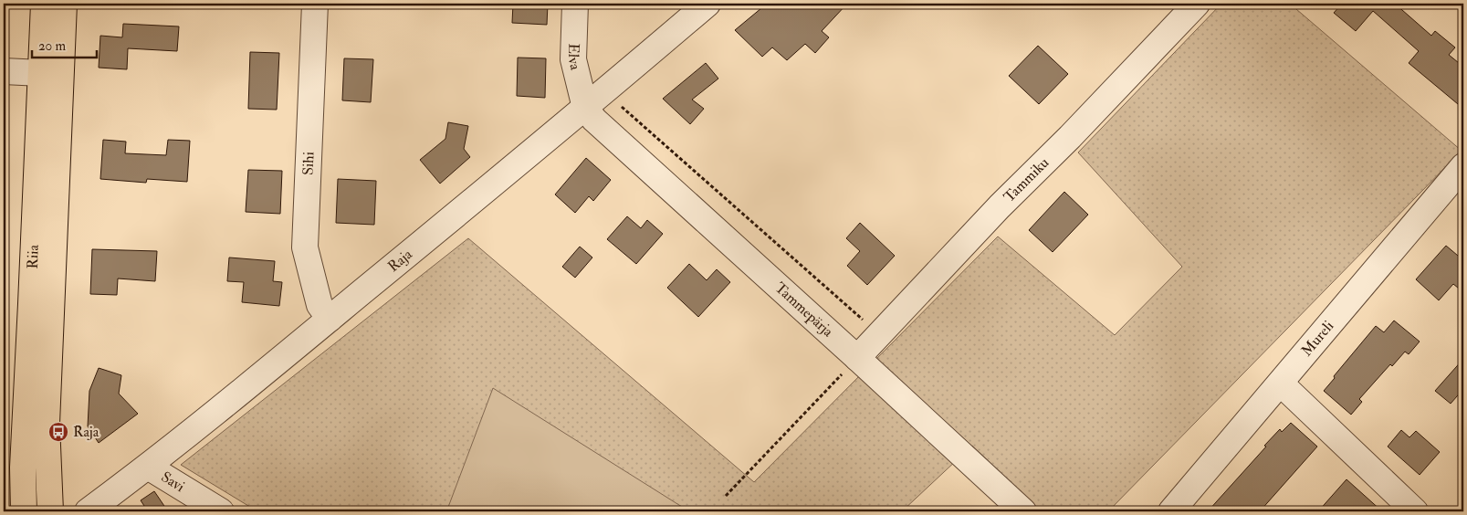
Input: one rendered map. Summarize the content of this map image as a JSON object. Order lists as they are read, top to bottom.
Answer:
{
  "streets": {
    "highway": ["Riia"],
    "street": [
      "Elva",
      "Sihi",
      "Tammiku",
      "Raja",
      "Tammepärja",
      "Mureli",
      "Savi"
    ]
  },
  "crossings": [
    ["Elva", "Raja"],
    ["Elva", "Tammepärja"],
    ["Sihi", "Raja"],
    ["Tammiku", "Tammepärja"],
    ["Raja", "Tammepärja"],
    ["Raja", "Savi"]
  ],
  "places": {
    "bus stop": ["Raja"]
  },
  "scale_bar": "20 m"
}
